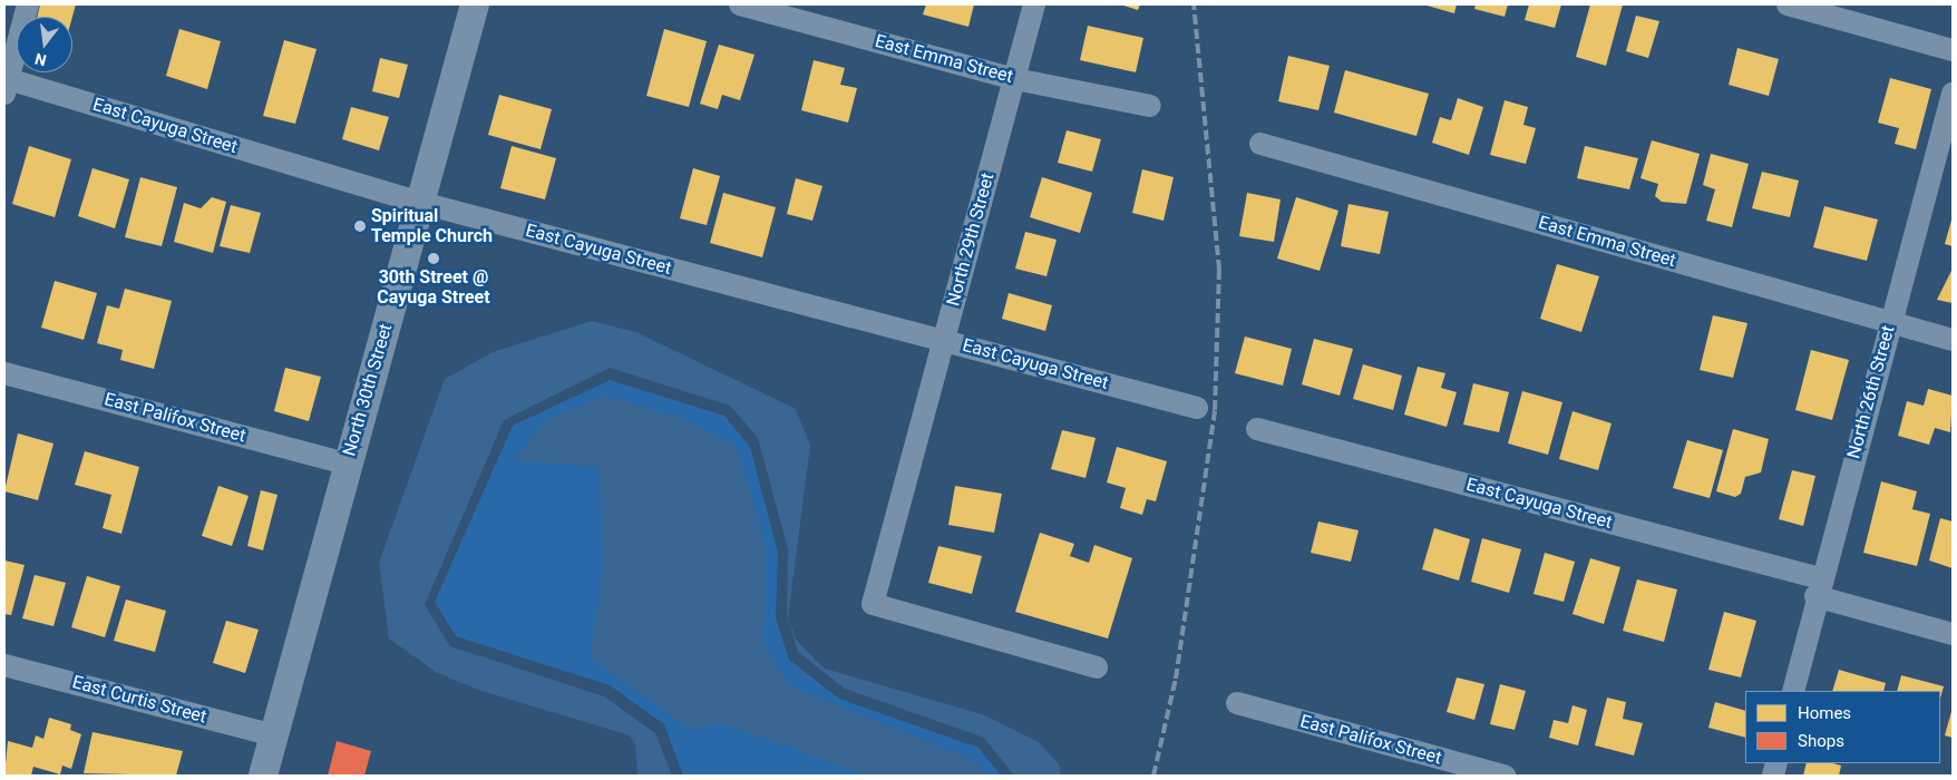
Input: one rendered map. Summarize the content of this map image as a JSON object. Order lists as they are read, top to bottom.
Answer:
{
  "streets": {
    "street": [
      "East Emma Street",
      "East Cayuga Street",
      "North 29th Street",
      "North 30th Street",
      "North 26th Street",
      "East Palifox Street",
      "East Curtis Street"
    ]
  },
  "crossings": [
    ["East Emma Street", "North 29th Street"],
    ["East Emma Street", "North 26th Street"],
    ["East Cayuga Street", "North 29th Street"],
    ["East Cayuga Street", "North 30th Street"],
    ["East Cayuga Street", "North 26th Street"],
    ["North 30th Street", "East Palifox Street"],
    ["North 30th Street", "East Curtis Street"]
  ],
  "places": ["Spiritual Temple Church", "30th Street @ Cayuga Street"],
  "legend": ["Homes", "Shops"],
  "north": "bottom"
}
